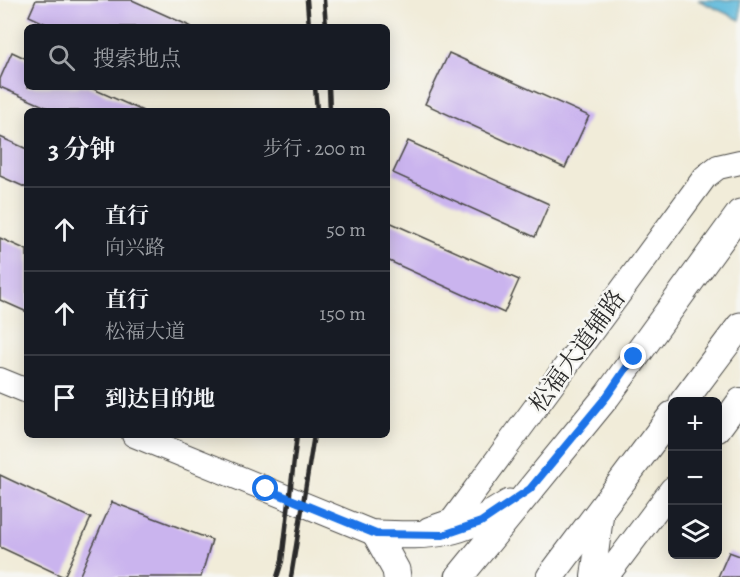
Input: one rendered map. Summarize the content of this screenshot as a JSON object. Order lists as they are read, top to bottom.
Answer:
{
  "streets": {
    "main road": ["松福大道辅路"]
  },
  "page": {
    "search": "搜索地点",
    "heading": ["3 分钟", "步行 · 200 m"],
    "list": [
      ["直行", "向兴路", "50 m"],
      ["直行", "松福大道", "150 m"],
      "到达目的地"
    ],
    "map_buttons": ["+", "−"]
  }
}
